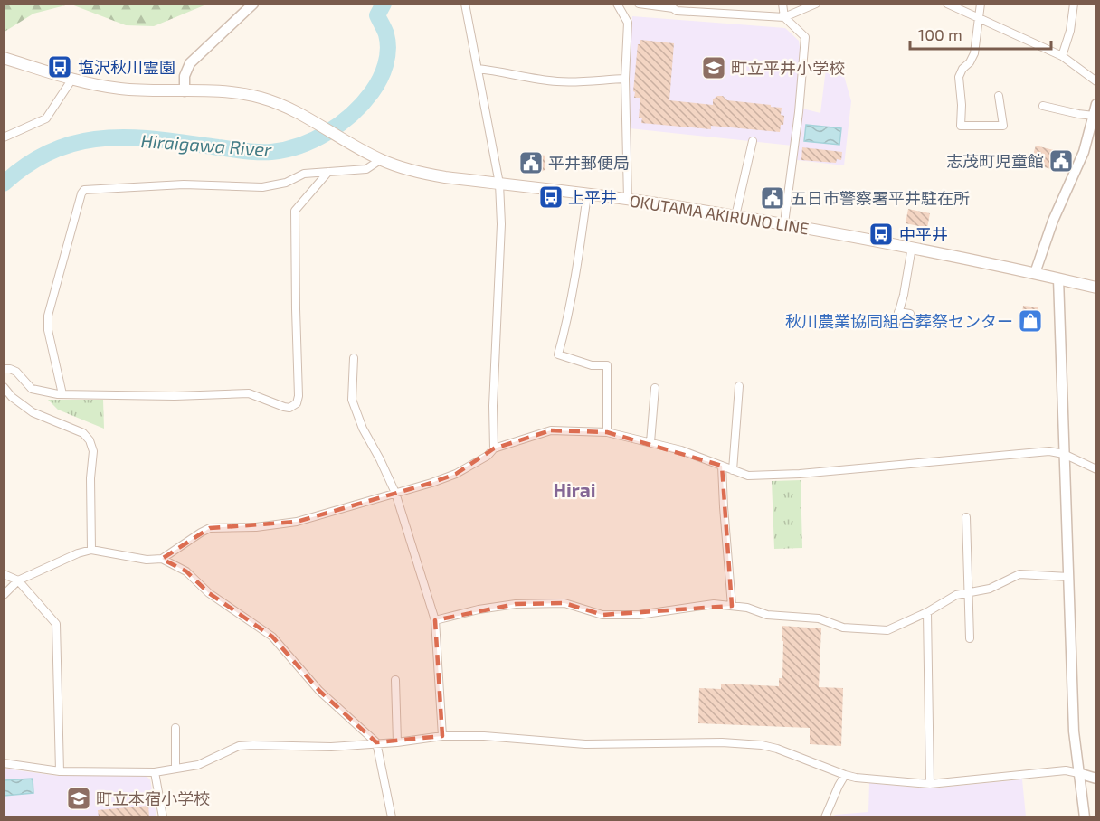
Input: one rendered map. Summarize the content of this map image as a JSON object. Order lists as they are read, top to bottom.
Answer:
{
  "streets": {
    "main road": ["OKUTAMA AKIRUNO LINE"]
  },
  "districts": ["Hirai"],
  "water": ["Hiraigawa River"],
  "places": {
    "bus stop": ["塩沢秋川霊園", "上平井", "中平井"],
    "school or university": ["町立平井小学校", "町立本宿小学校"],
    "public building": ["志茂町児童館", "平井郵便局", "五日市警察署平井駐在所"],
    "shop": ["秋川農業協同組合葬祭センター"]
  },
  "scale_bar": "100 m"
}
